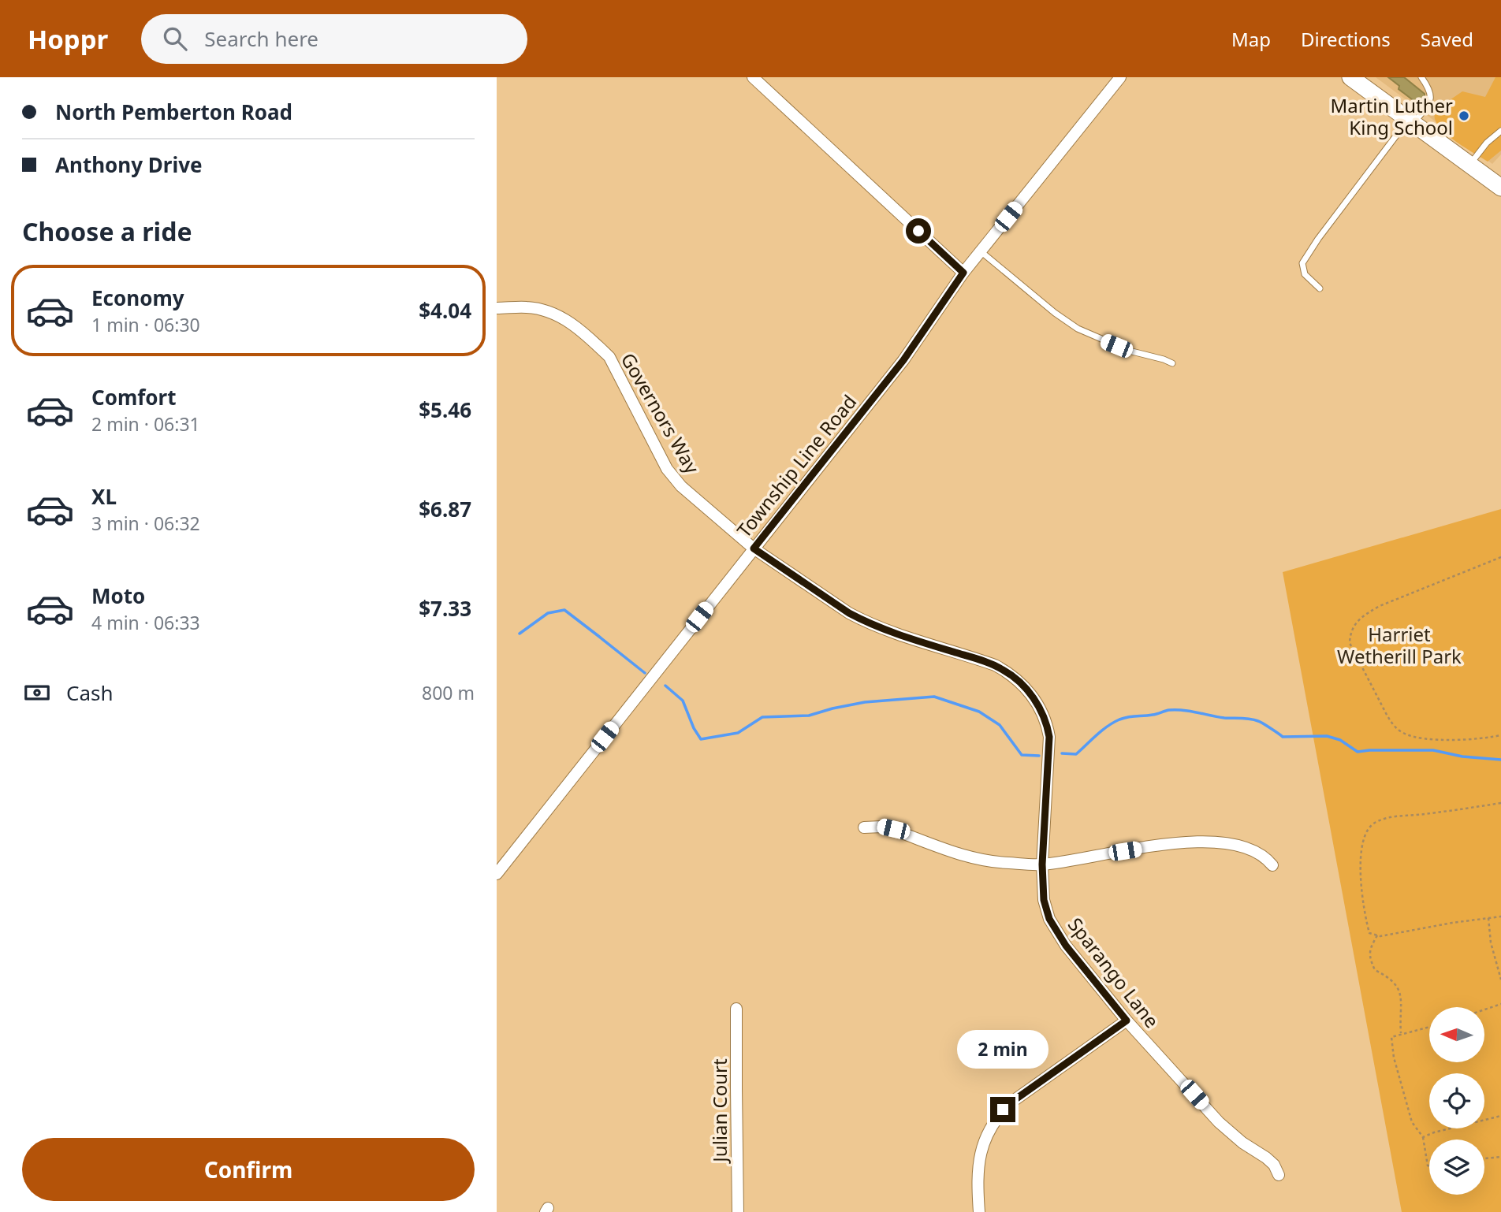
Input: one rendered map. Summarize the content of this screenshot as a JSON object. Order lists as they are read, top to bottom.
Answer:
{
  "streets": {
    "street": [
      "Governors Way",
      "Township Line Road",
      "Sparango Lane",
      "Julian Court"
    ]
  },
  "crossings": [
    ["Governors Way", "Township Line Road"],
    ["Governors Way", "Sparango Lane"],
    ["Township Line Road", "Sparango Lane"]
  ],
  "parks": ["Harriet Wetherill Park"],
  "places": ["Martin Luther King School"],
  "north": "left",
  "page": {
    "header": "Hoppr",
    "search": "Search here",
    "nav": ["Map", "Directions", "Saved"],
    "banner": ["North Pemberton Road", "Anthony Drive"],
    "heading": "Choose a ride",
    "list": [
      {
        "name": "Economy",
        "note": "1 min · 06:30",
        "value": "$4.04"
      },
      {
        "name": "Comfort",
        "note": "2 min · 06:31",
        "value": "$5.46"
      },
      {
        "name": "XL",
        "note": "3 min · 06:32",
        "value": "$6.87"
      },
      {
        "name": "Moto",
        "note": "4 min · 06:33",
        "value": "$7.33"
      }
    ],
    "pay": ["Cash", "800 m"],
    "bubble": "2 min",
    "buttons": "Confirm"
  }
}
